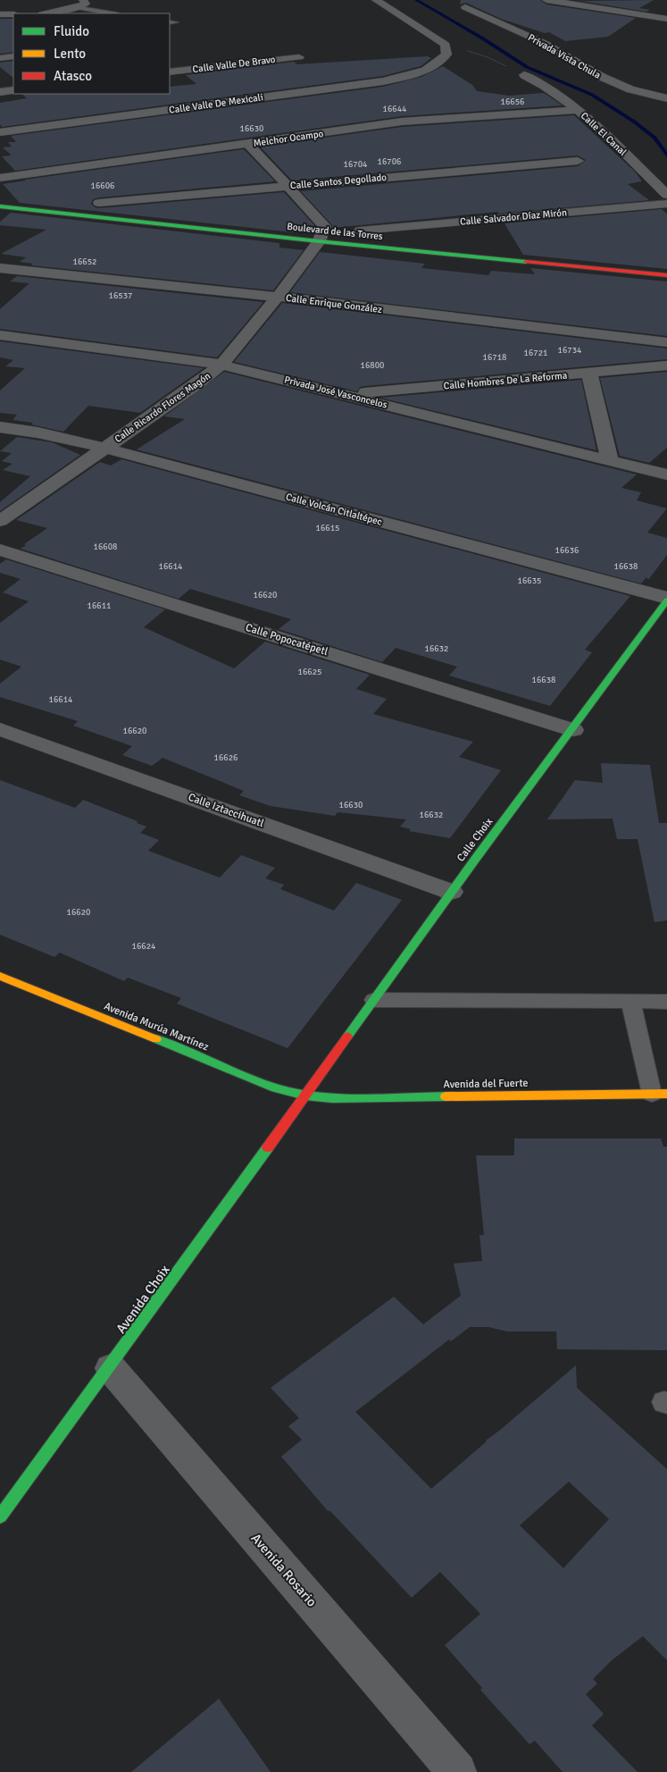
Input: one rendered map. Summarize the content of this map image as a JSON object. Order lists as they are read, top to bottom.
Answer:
{
  "streets": {
    "street": [
      "Privada Vista Chula",
      "Calle Valle De Bravo",
      "Calle Valle De Mexicali",
      "Calle El Canal",
      "Melchor Ocampo",
      "Calle Santos Degollado",
      "Calle Salvador Díaz Mirón",
      "Boulevard de las Torres",
      "Calle Enrique González",
      "Calle Hombres De La Reforma",
      "Privada José Vasconcelos",
      "Calle Ricardo Flores Magón",
      "Calle Volcán Citlaltépec",
      "Calle Popocatépetl",
      "Calle Iztaccihuatl",
      "Calle Choix",
      "Avenida Murúa Martínez",
      "Avenida del Fuerte",
      "Avenida Choix",
      "Avenida Rosario"
    ]
  },
  "crossings": [
    ["Calle El Canal", "Melchor Ocampo"],
    ["Calle Salvador Díaz Mirón", "Boulevard de las Torres"],
    ["Boulevard de las Torres", "Calle Ricardo Flores Magón"],
    ["Calle Enrique González", "Calle Ricardo Flores Magón"],
    ["Calle Hombres De La Reforma", "Privada José Vasconcelos"],
    ["Privada José Vasconcelos", "Calle Ricardo Flores Magón"],
    ["Calle Ricardo Flores Magón", "Calle Volcán Citlaltépec"],
    ["Calle Volcán Citlaltépec", "Calle Choix"],
    ["Calle Popocatépetl", "Calle Choix"],
    ["Calle Iztaccihuatl", "Calle Choix"],
    ["Calle Choix", "Avenida Murúa Martínez"],
    ["Calle Choix", "Avenida del Fuerte"],
    ["Calle Choix", "Avenida Choix"],
    ["Avenida Murúa Martínez", "Avenida del Fuerte"],
    ["Avenida Murúa Martínez", "Avenida Choix"],
    ["Avenida del Fuerte", "Avenida Choix"],
    ["Avenida Choix", "Avenida Rosario"]
  ],
  "house_numbers": [
    "16656",
    "16644",
    "16630",
    "16706",
    "16704",
    "16606",
    "16652",
    "16537",
    "16734",
    "16721",
    "16718",
    "16800",
    "16615",
    "16608",
    "16636",
    "16614",
    "16638",
    "16635",
    "16620",
    "16611",
    "16632",
    "16625",
    "16638",
    "16614",
    "16620",
    "16626",
    "16630",
    "16632",
    "16620",
    "16624"
  ],
  "legend": ["Fluido", "Lento", "Atasco"]
}
